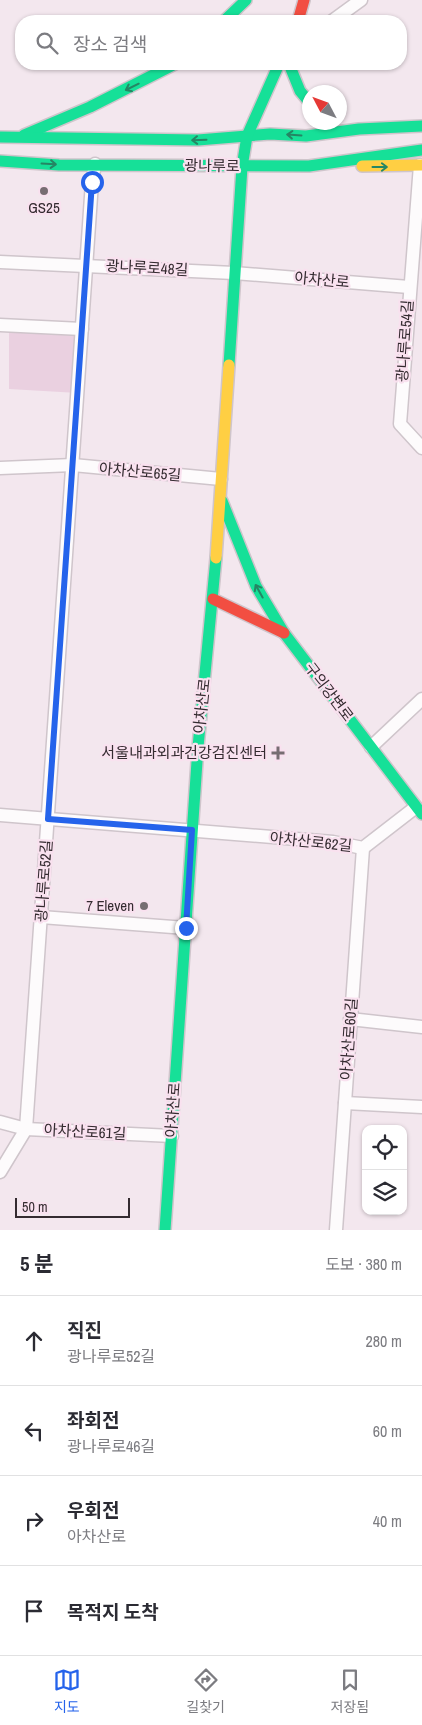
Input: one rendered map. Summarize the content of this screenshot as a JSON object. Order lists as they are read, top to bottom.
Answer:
{
  "streets": {
    "main road": ["광나루로", "아차산로", "구의강변로"],
    "street": [
      "광나루로48길",
      "광나루로54길",
      "아차산로65길",
      "아차산로62길",
      "광나루로52길",
      "아차산로60길",
      "아차산로61길"
    ]
  },
  "crossings": [
    ["광나루로", "아차산로"],
    ["광나루로", "광나루로52길"],
    ["광나루로48길", "아차산로"],
    ["광나루로48길", "광나루로52길"],
    ["아차산로", "광나루로54길"],
    ["아차산로", "아차산로65길"],
    ["아차산로", "구의강변로"],
    ["아차산로", "아차산로62길"],
    ["아차산로", "아차산로61길"],
    ["아차산로65길", "광나루로52길"],
    ["구의강변로", "아차산로62길"],
    ["아차산로62길", "광나루로52길"],
    ["아차산로62길", "아차산로60길"],
    ["광나루로52길", "아차산로61길"]
  ],
  "places": {
    "other": ["GS25", "7 Eleven"],
    "health": ["서울내과외과건강검진센터"]
  },
  "scale_bar": "50 m",
  "north": "top left",
  "page": {
    "search": "장소 검색",
    "scale": "50 m",
    "heading": ["5 분", "도보 · 380 m"],
    "list": [
      ["직진", "광나루로52길", "280 m"],
      ["좌회전", "광나루로46길", "60 m"],
      ["우회전", "아차산로", "40 m"],
      "목적지 도착"
    ],
    "nav": ["지도", "길찾기", "저장됨"]
  }
}
